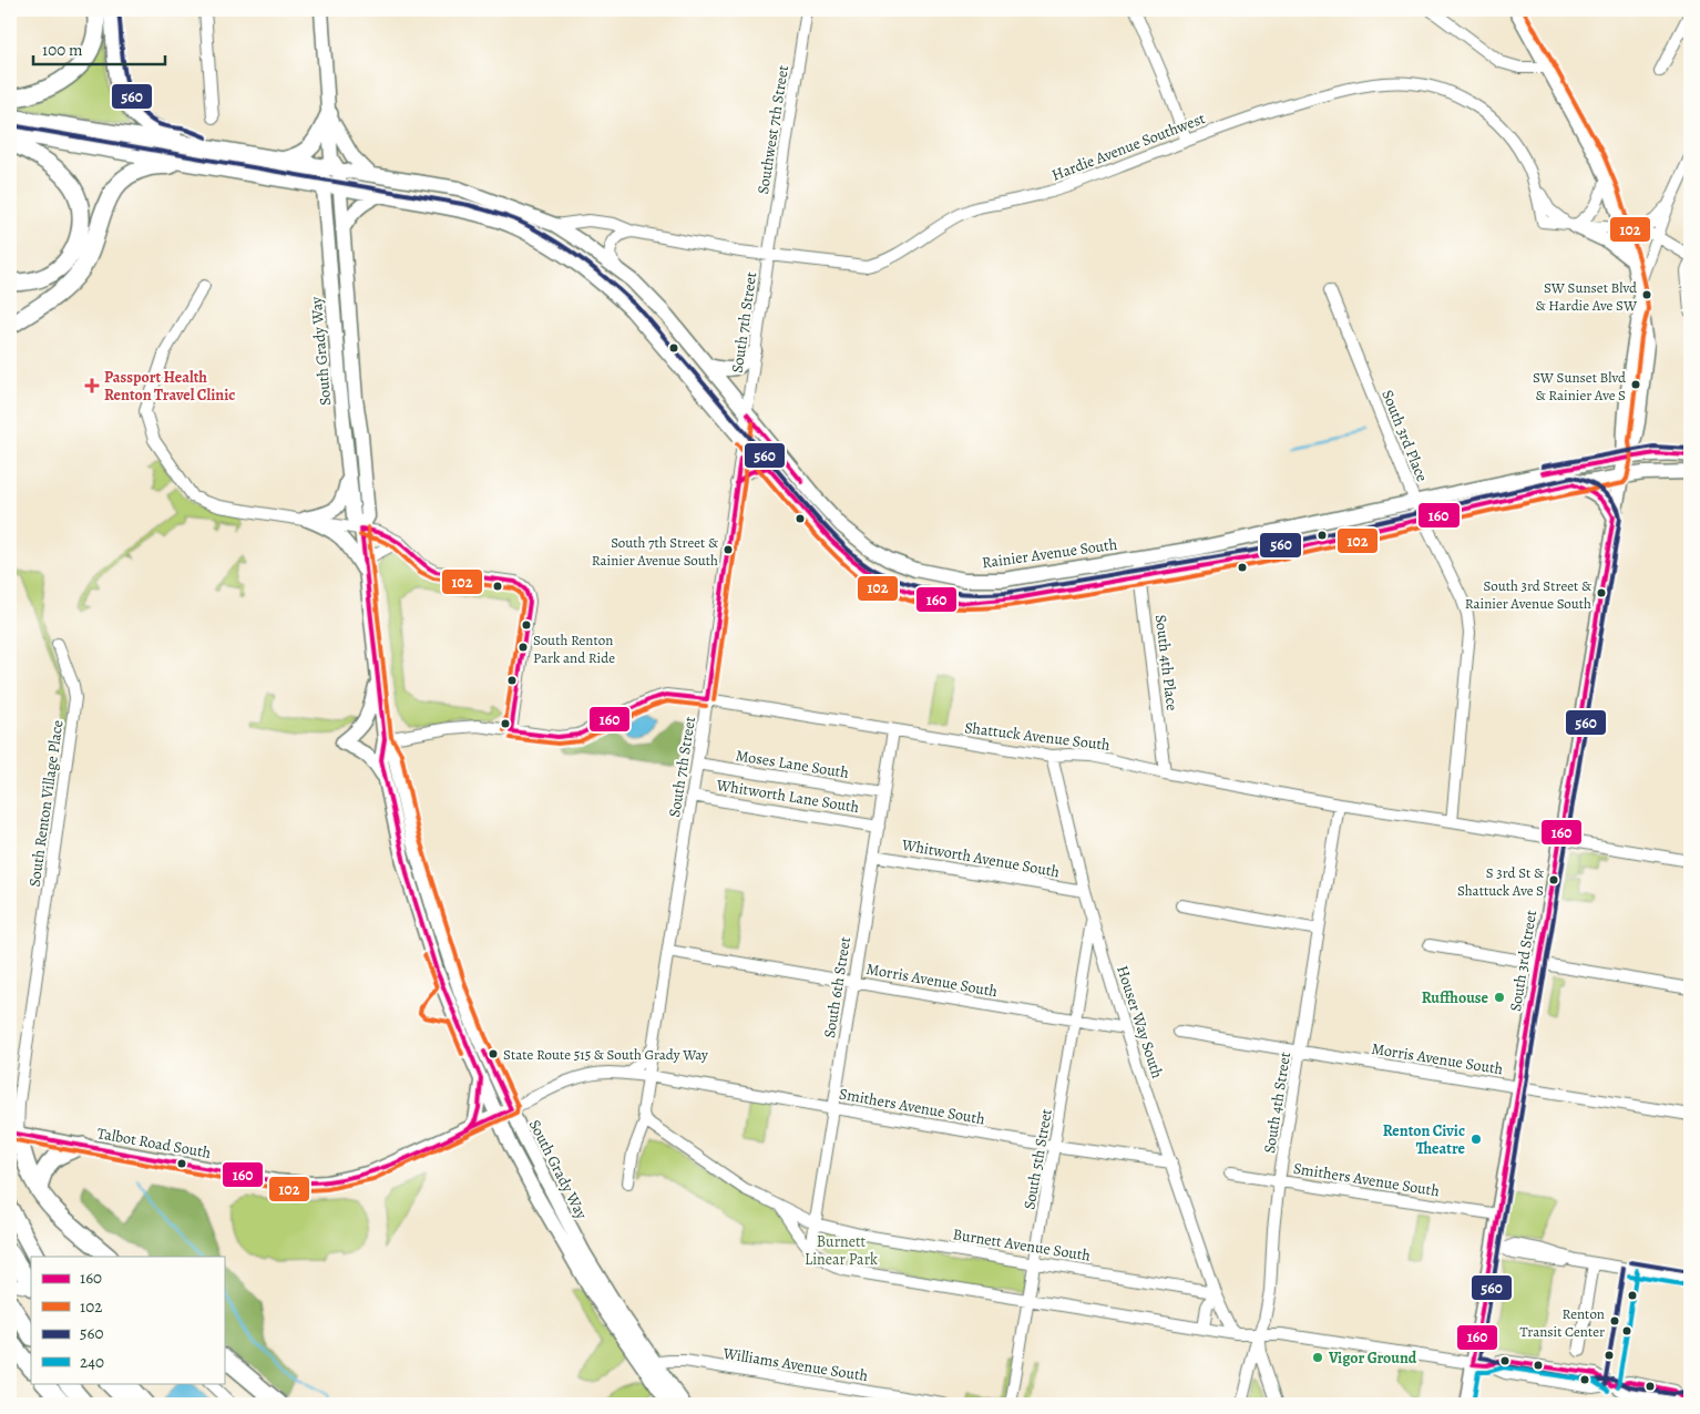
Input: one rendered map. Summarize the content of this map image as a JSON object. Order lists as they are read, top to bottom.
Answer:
{
  "streets": {
    "main road": [
      "South Grady Way",
      "Rainier Avenue South",
      "South 3rd Street",
      "Talbot Road South"
    ],
    "street": [
      "Southwest 7th Street",
      "Hardie Avenue Southwest",
      "South 7th Street",
      "South 3rd Place",
      "South 4th Place",
      "Shattuck Avenue South",
      "Moses Lane South",
      "Whitworth Lane South",
      "South Renton Village Place",
      "Whitworth Avenue South",
      "Morris Avenue South",
      "South 6th Street",
      "Houser Way South",
      "South 4th Street",
      "Smithers Avenue South",
      "South 5th Street",
      "Burnett Avenue South",
      "Williams Avenue South"
    ]
  },
  "crossings": [
    ["Southwest 7th Street", "Hardie Avenue Southwest"],
    ["Southwest 7th Street", "South 7th Street"],
    ["Hardie Avenue Southwest", "South 7th Street"],
    ["Hardie Avenue Southwest", "Rainier Avenue South"],
    ["Hardie Avenue Southwest", "South 3rd Street"],
    ["South 7th Street", "Rainier Avenue South"],
    ["South 7th Street", "Shattuck Avenue South"],
    ["South 7th Street", "Moses Lane South"],
    ["South 7th Street", "Whitworth Lane South"],
    ["South 7th Street", "Morris Avenue South"],
    ["South 7th Street", "Smithers Avenue South"],
    ["South 7th Street", "Burnett Avenue South"],
    ["South Grady Way", "Rainier Avenue South"],
    ["South Grady Way", "Shattuck Avenue South"],
    ["South Grady Way", "Smithers Avenue South"],
    ["South Grady Way", "Talbot Road South"],
    ["South Grady Way", "Williams Avenue South"],
    ["South 3rd Place", "Rainier Avenue South"],
    ["South 3rd Place", "Shattuck Avenue South"],
    ["Rainier Avenue South", "South 4th Place"],
    ["Rainier Avenue South", "South 3rd Street"],
    ["South 4th Place", "Shattuck Avenue South"],
    ["Shattuck Avenue South", "South 3rd Street"],
    ["Shattuck Avenue South", "South 6th Street"],
    ["Shattuck Avenue South", "Houser Way South"],
    ["Shattuck Avenue South", "South 4th Street"],
    ["Moses Lane South", "South 6th Street"],
    ["Whitworth Lane South", "South 6th Street"],
    ["South Renton Village Place", "Talbot Road South"],
    ["Whitworth Avenue South", "South 6th Street"],
    ["Whitworth Avenue South", "Houser Way South"],
    ["South 3rd Street", "Morris Avenue South"],
    ["South 3rd Street", "Smithers Avenue South"],
    ["South 3rd Street", "Burnett Avenue South"],
    ["Morris Avenue South", "South 6th Street"],
    ["Morris Avenue South", "Houser Way South"],
    ["Morris Avenue South", "South 4th Street"],
    ["Morris Avenue South", "South 5th Street"],
    ["South 6th Street", "Smithers Avenue South"],
    ["South 6th Street", "Burnett Avenue South"],
    ["Houser Way South", "Smithers Avenue South"],
    ["Houser Way South", "South 5th Street"],
    ["Houser Way South", "Burnett Avenue South"],
    ["South 4th Street", "Smithers Avenue South"],
    ["South 4th Street", "Burnett Avenue South"],
    ["Smithers Avenue South", "Talbot Road South"],
    ["Smithers Avenue South", "South 5th Street"],
    ["South 5th Street", "Burnett Avenue South"]
  ],
  "parks": ["Burnett Linear Park"],
  "places": {
    "other": [
      "SW Sunset Blvd & Hardie Ave SW",
      "SW Sunset Blvd & Rainier Ave S",
      "South 7th Street & Rainier Avenue South",
      "South 3rd Street & Rainier Avenue South",
      "South Renton Park and Ride",
      "S 3rd St & Shattuck Ave S",
      "Ruffhouse",
      "State Route 515 & South Grady Way",
      "Renton Civic Theatre",
      "Renton Transit Center",
      "Vigor Ground"
    ],
    "health": ["Passport Health Renton Travel Clinic"]
  },
  "lines": [
    "transit line 102",
    "transit line 560",
    "transit line 160",
    "transit line 240"
  ],
  "legend": [
    "160",
    "102",
    "560",
    "240"
  ],
  "scale_bar": "100 m"
}
